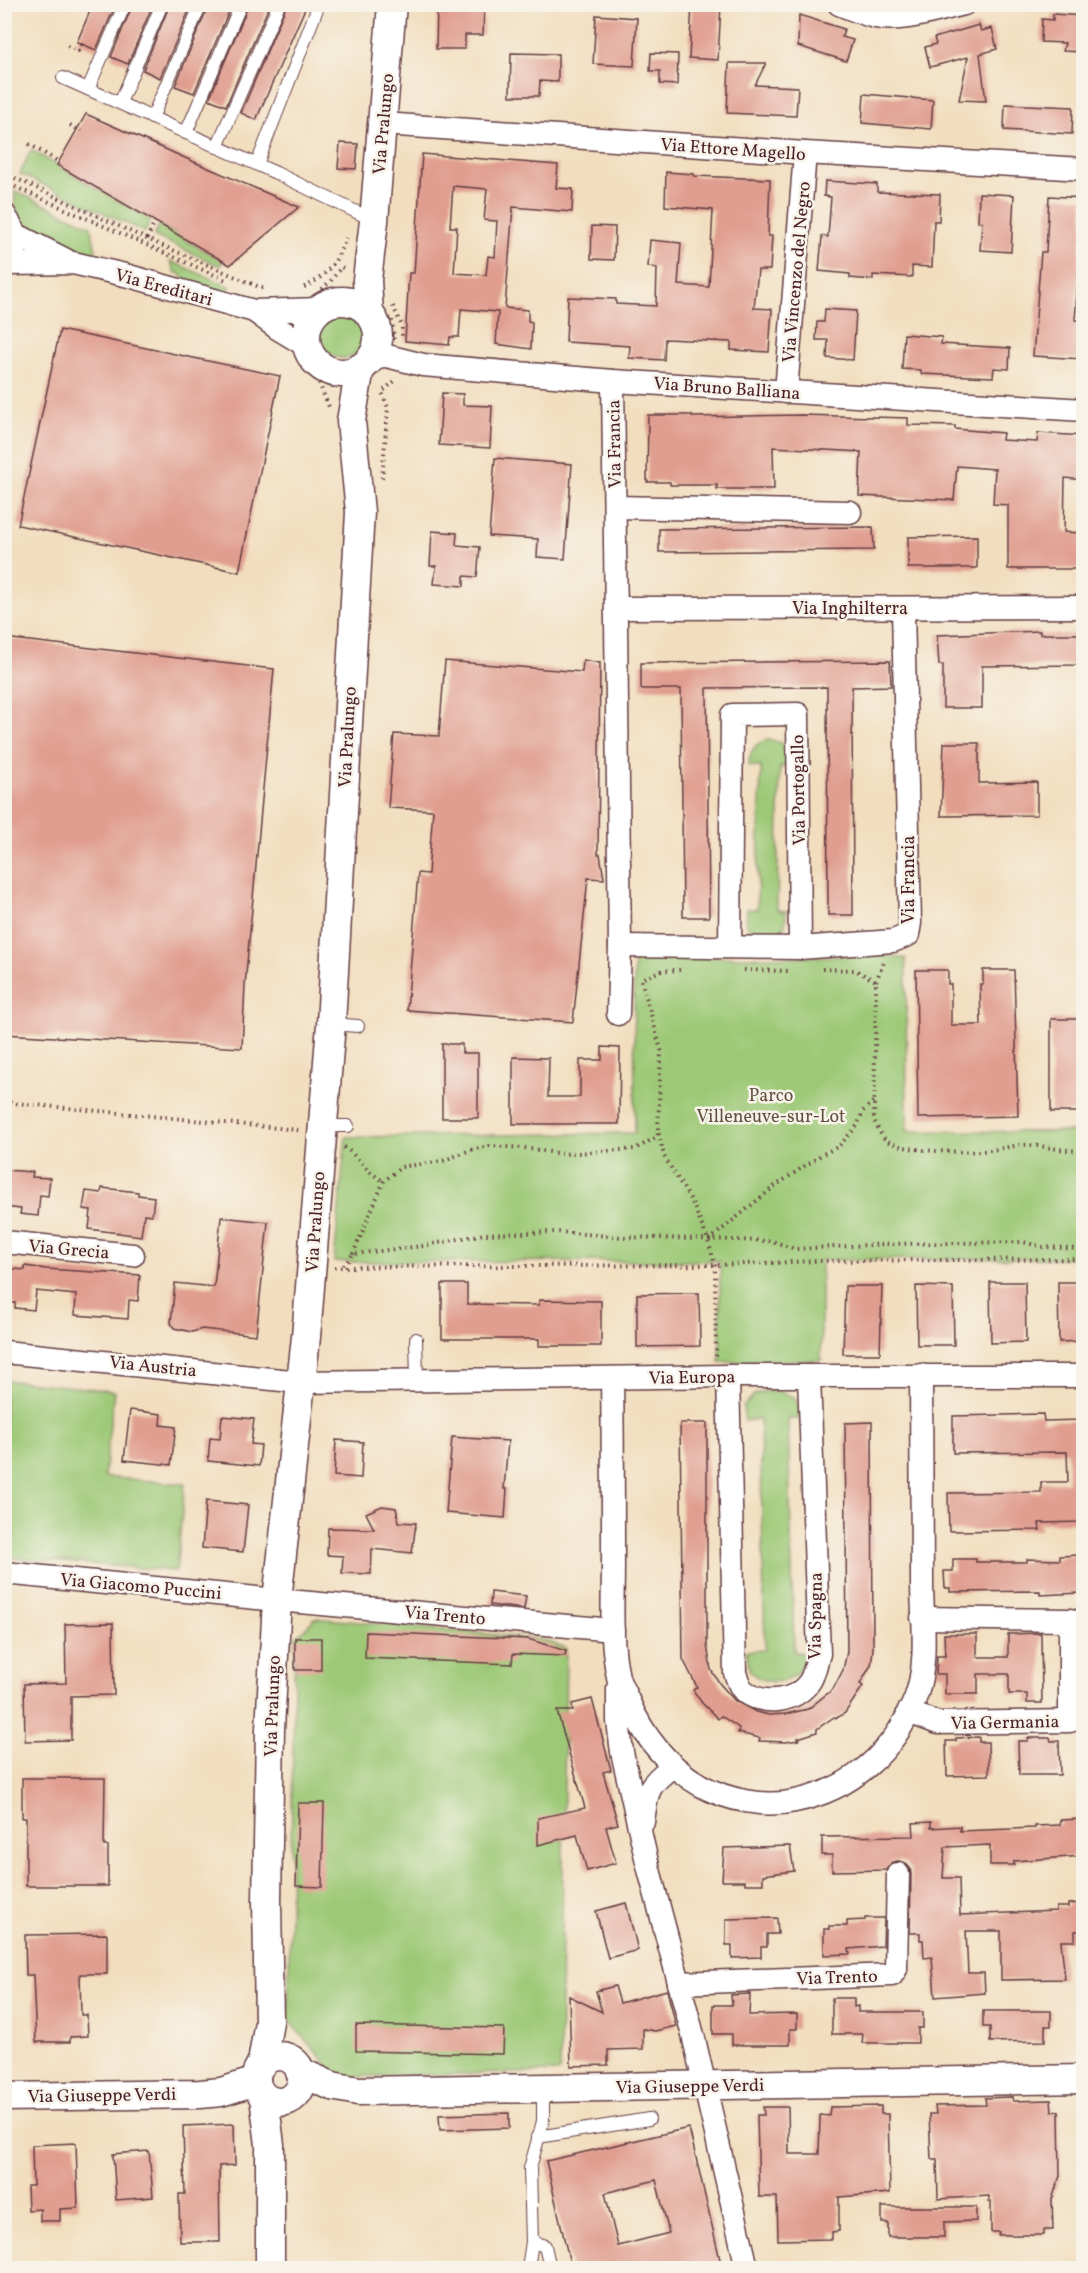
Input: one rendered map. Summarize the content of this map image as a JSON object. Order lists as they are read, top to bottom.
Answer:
{
  "streets": {
    "street": [
      "Via Pralungo",
      "Via Ettore Magello",
      "Via Vincenzo del Negro",
      "Via Ereditari",
      "Via Bruno Balliana",
      "Via Francia",
      "Via Inghilterra",
      "Via Portogallo",
      "Via Grecia",
      "Via Austria",
      "Via Europa",
      "Via Giacomo Puccini",
      "Via Trento",
      "Via Spagna",
      "Via Germania",
      "Via Giuseppe Verdi"
    ]
  },
  "crossings": [
    ["Via Pralungo", "Via Ettore Magello"],
    ["Via Pralungo", "Via Ereditari"],
    ["Via Pralungo", "Via Bruno Balliana"],
    ["Via Pralungo", "Via Austria"],
    ["Via Pralungo", "Via Europa"],
    ["Via Pralungo", "Via Giacomo Puccini"],
    ["Via Pralungo", "Via Trento"],
    ["Via Pralungo", "Via Giuseppe Verdi"],
    ["Via Ettore Magello", "Via Vincenzo del Negro"],
    ["Via Vincenzo del Negro", "Via Bruno Balliana"],
    ["Via Ereditari", "Via Bruno Balliana"],
    ["Via Bruno Balliana", "Via Francia"],
    ["Via Francia", "Via Inghilterra"],
    ["Via Francia", "Via Portogallo"],
    ["Via Austria", "Via Europa"],
    ["Via Europa", "Via Spagna"],
    ["Via Giacomo Puccini", "Via Trento"]
  ],
  "parks": ["Parco Villeneuve-sur-Lot"]
}
